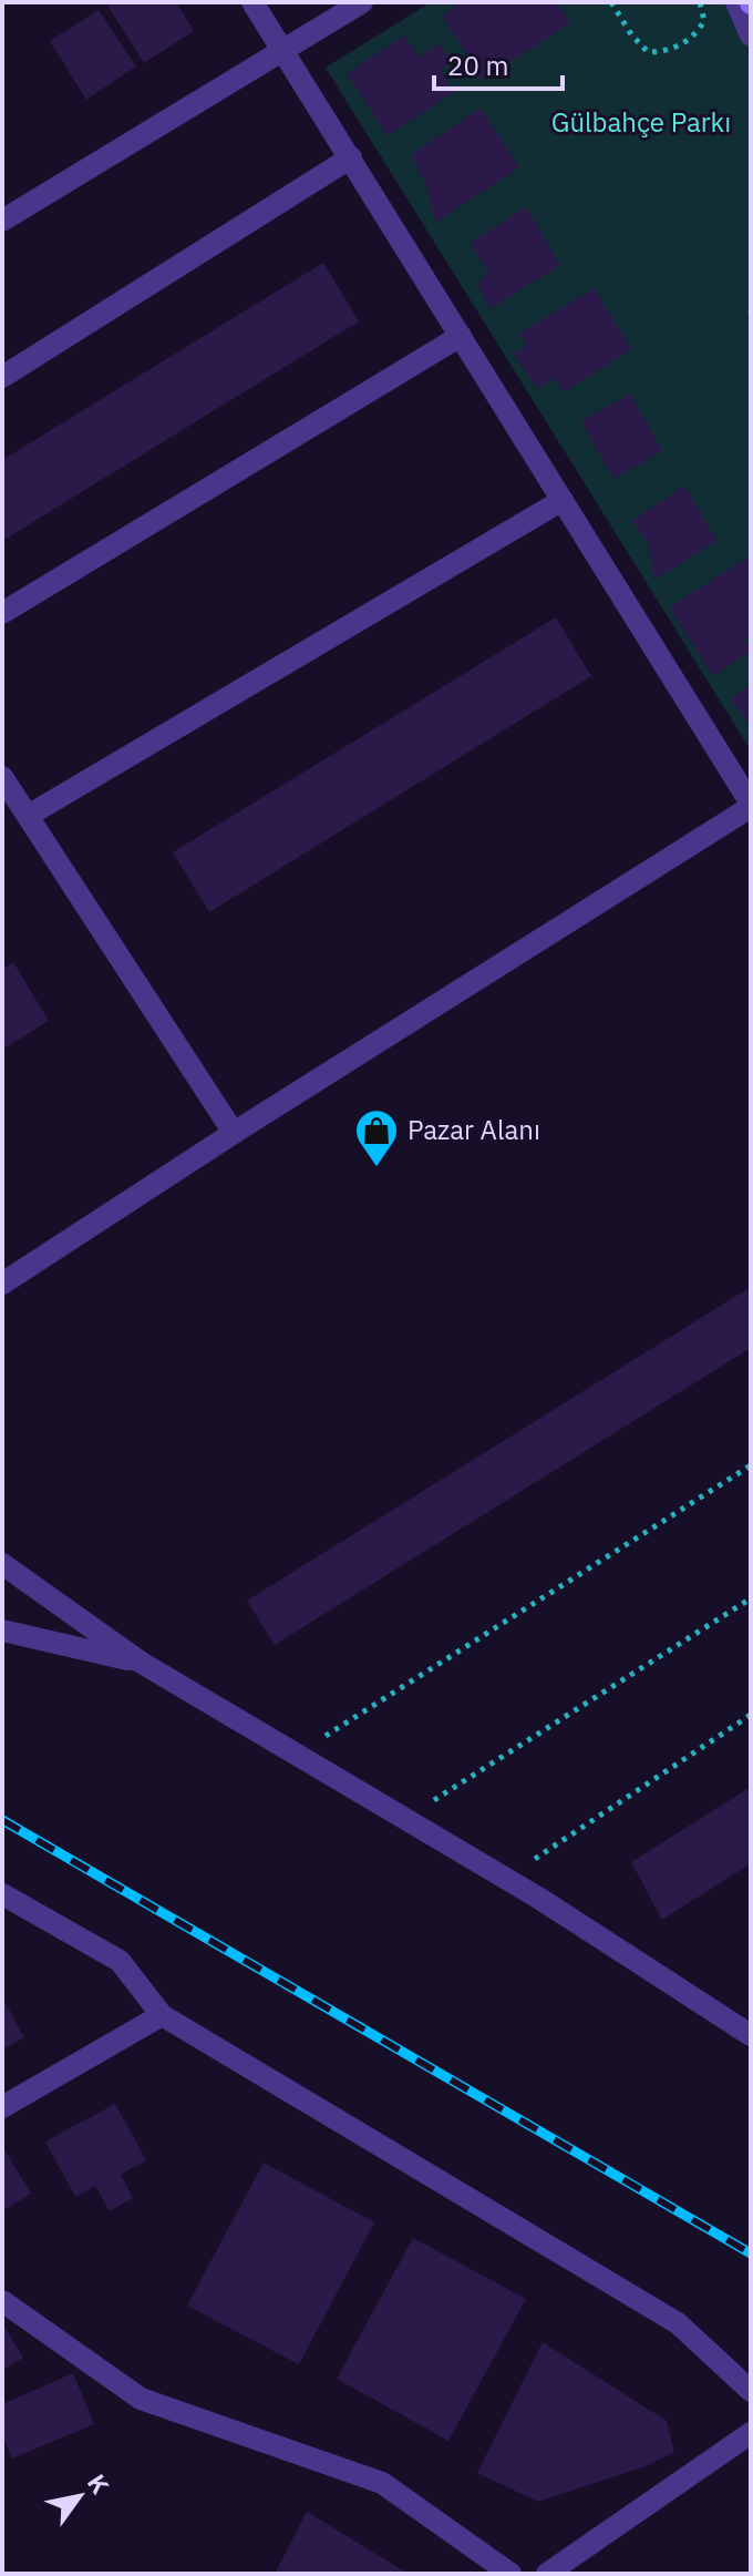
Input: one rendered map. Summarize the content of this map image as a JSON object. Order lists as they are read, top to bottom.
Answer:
{
  "parks": ["Gülbahçe Parkı"],
  "places": {
    "shop": ["Pazar Alanı"]
  },
  "scale_bar": "20 m",
  "north": "top right"
}
